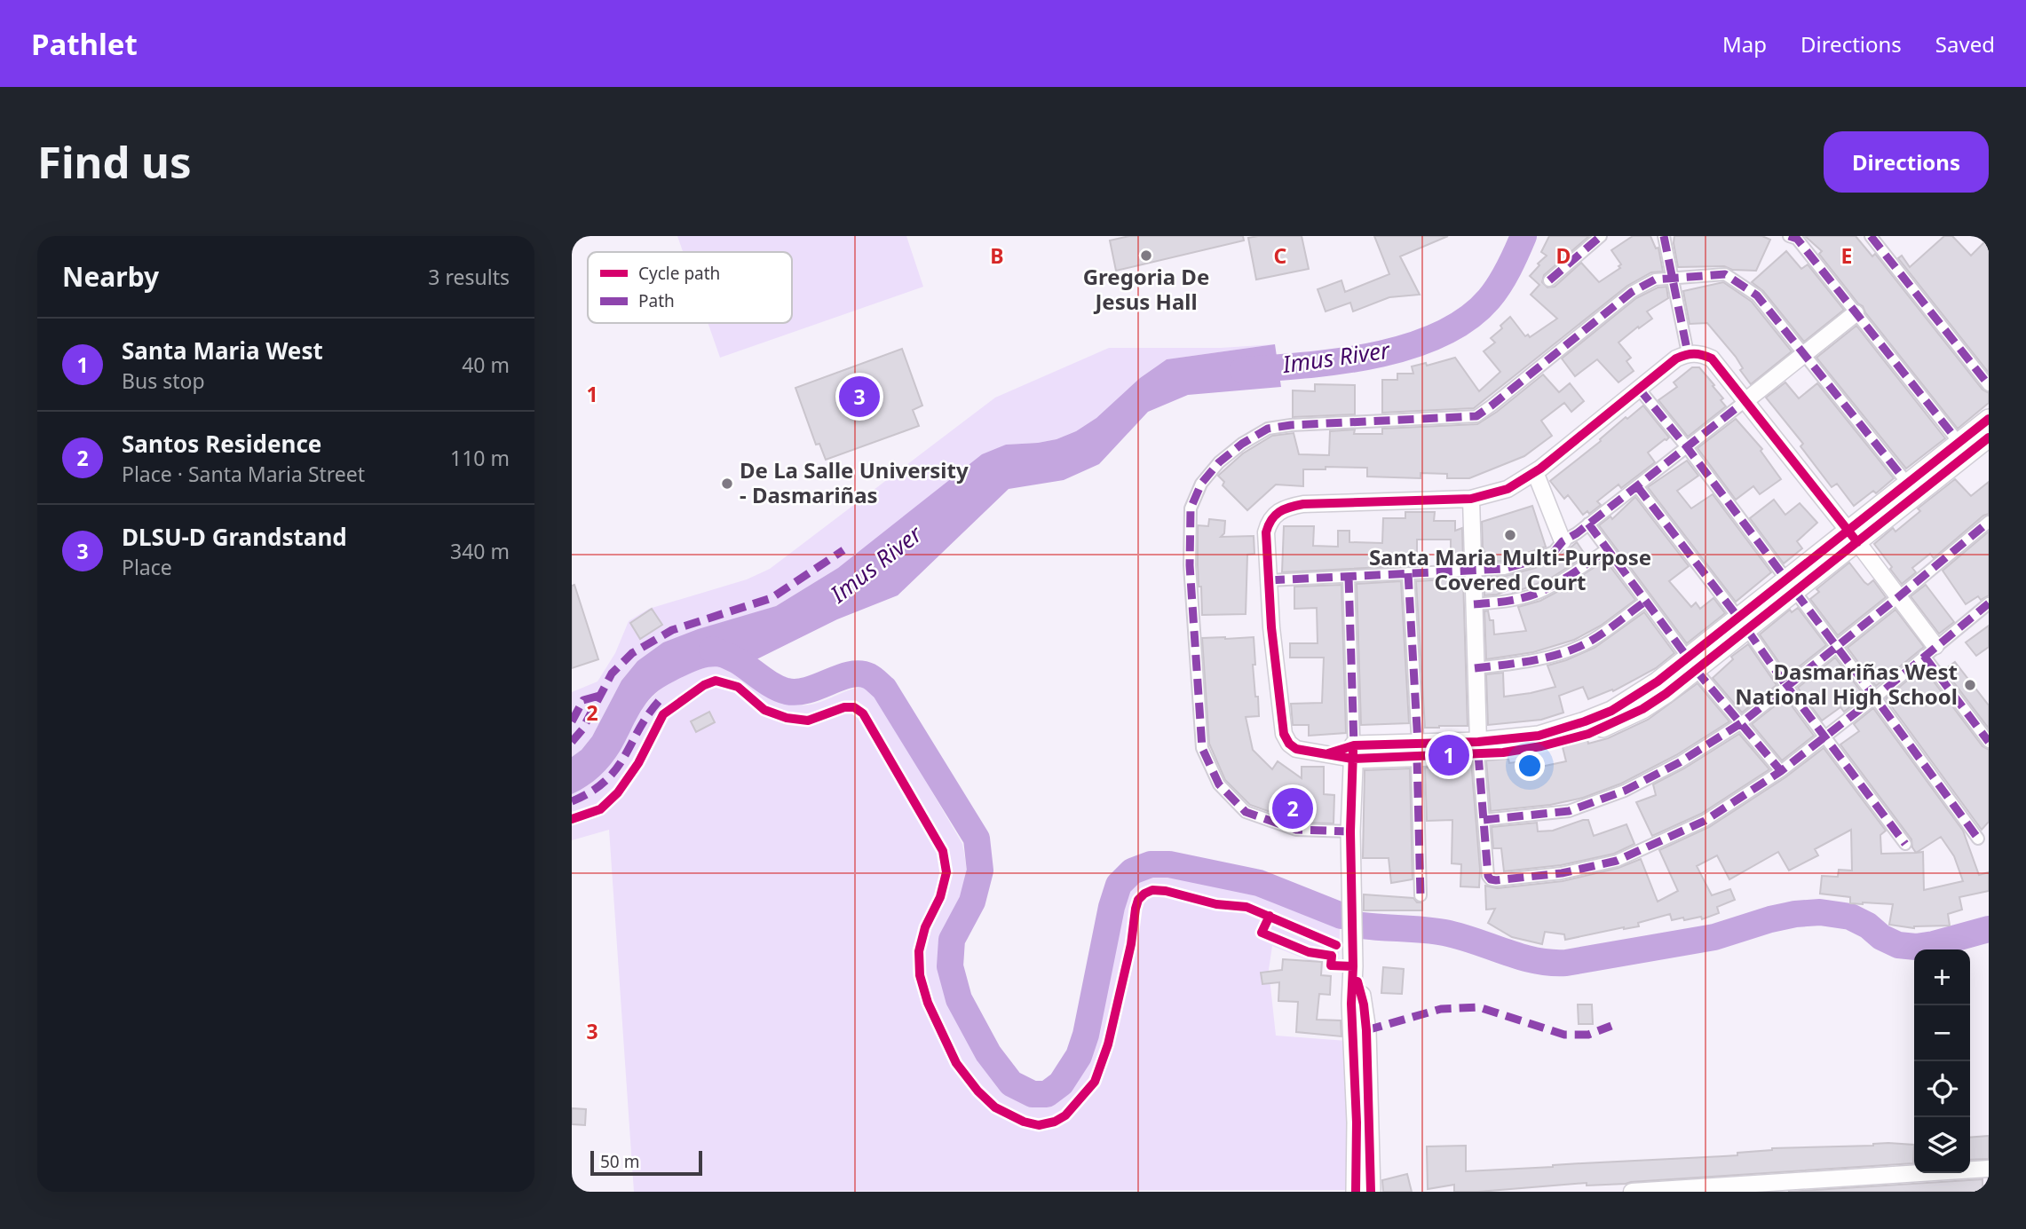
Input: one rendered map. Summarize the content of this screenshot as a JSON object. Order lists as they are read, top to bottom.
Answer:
{
  "water": ["Imus River"],
  "places": [
    "Gregoria De Jesus Hall",
    "De La Salle University - Dasmariñas",
    "Santa Maria Multi-Purpose Covered Court",
    "Dasmariñas West National High School"
  ],
  "legend": ["Cycle path", "Path"],
  "scale_bar": "50 m",
  "page": {
    "header": "Pathlet",
    "nav": ["Map", "Directions", "Saved"],
    "buttons": "Directions",
    "title": "Find us",
    "heading": ["Nearby", "3 results"],
    "list": [
      {
        "mark": "1",
        "name": "Santa Maria West",
        "note": "Bus stop",
        "value": "40 m"
      },
      {
        "mark": "2",
        "name": "Santos Residence",
        "note": "Place · Santa Maria Street",
        "value": "110 m"
      },
      {
        "mark": "3",
        "name": "DLSU-D Grandstand",
        "note": "Place",
        "value": "340 m"
      }
    ],
    "pins": ["3", "1", "2"],
    "map_buttons": ["+", "−"],
    "scale": "50 m"
  },
  "grid": {
    "columns": [
      "B",
      "C",
      "D",
      "E"
    ],
    "rows": ["1", "2", "3"]
  }
}
